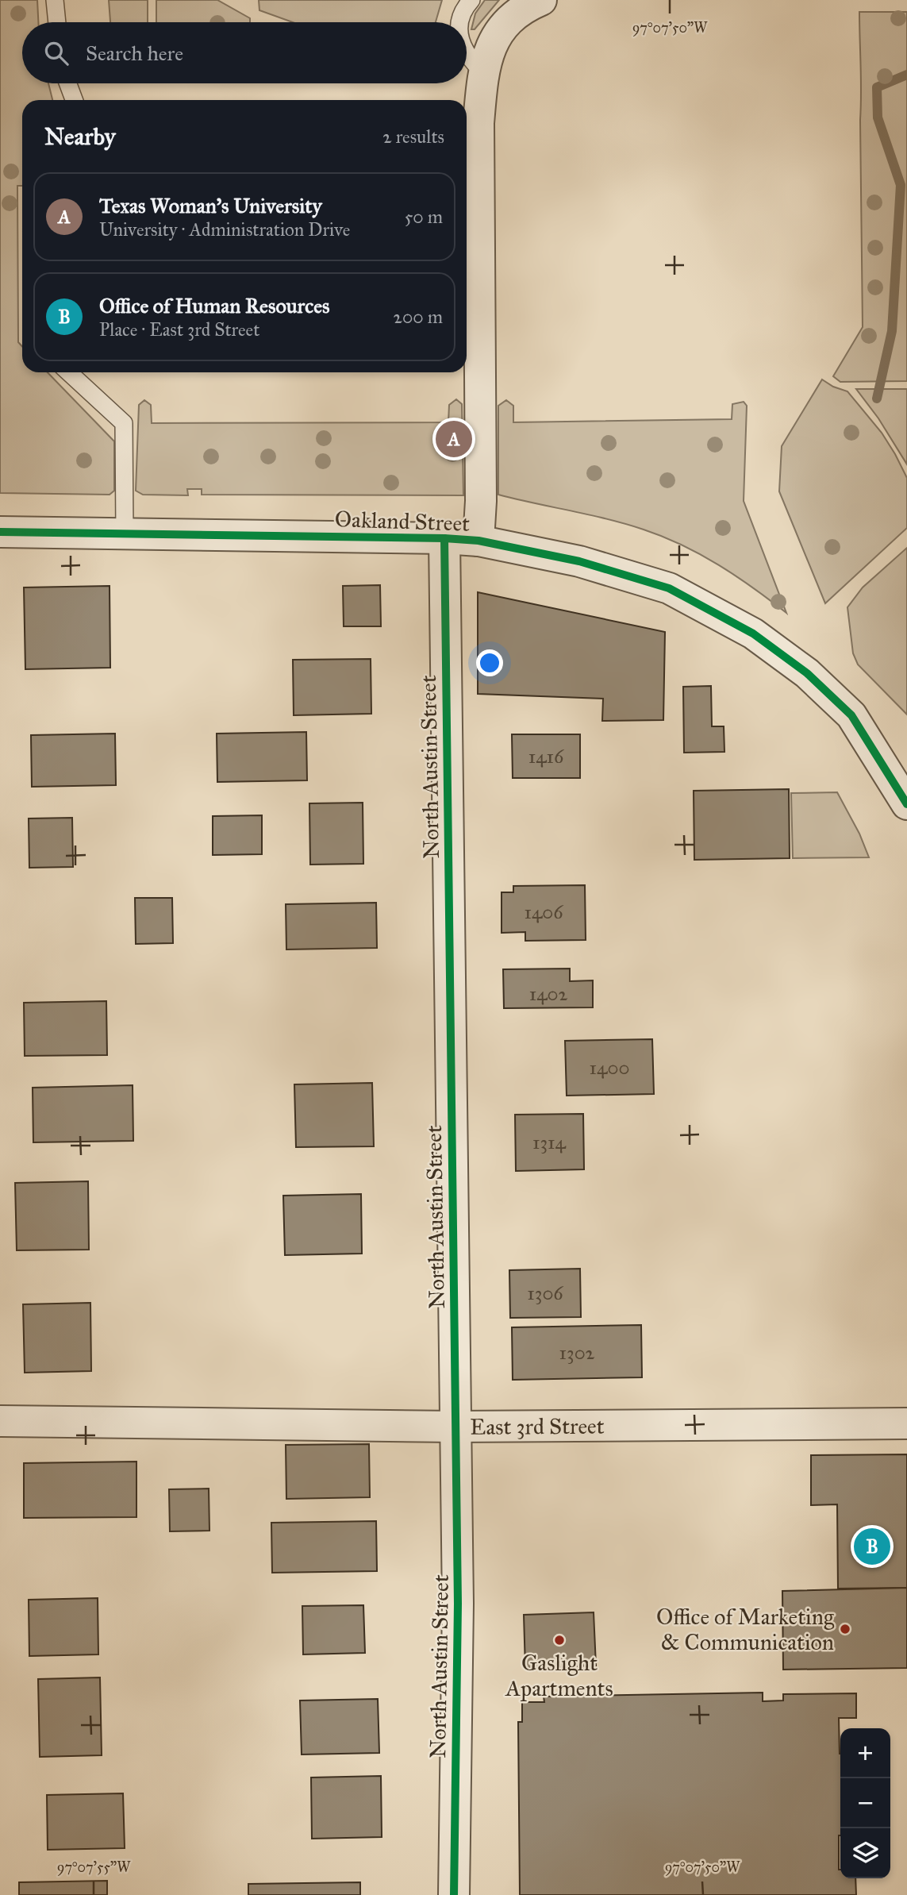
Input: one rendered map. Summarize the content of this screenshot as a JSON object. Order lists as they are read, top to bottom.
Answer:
{
  "streets": {
    "street": ["Oakland Street", "North Austin Street", "East 3rd Street"]
  },
  "crossings": [
    ["Oakland Street", "North Austin Street"],
    ["North Austin Street", "East 3rd Street"]
  ],
  "places": ["Office of Marketing & Communication", "Gaslight Apartments"],
  "house_numbers": [
    "1416",
    "1406",
    "1402",
    "1400",
    "1314",
    "1306",
    "1302"
  ],
  "page": {
    "search": "Search here",
    "heading": ["Nearby", "2 results"],
    "list": [
      {
        "mark": "A",
        "name": "Texas Woman's University",
        "note": "University · Administration Drive",
        "value": "50 m"
      },
      {
        "mark": "B",
        "name": "Office of Human Resources",
        "note": "Place · East 3rd Street",
        "value": "200 m"
      }
    ],
    "pins": ["A", "B"],
    "map_buttons": ["+", "−"]
  },
  "coordinates": ["97°07'50\"W", "97°07'55\"W"]
}
